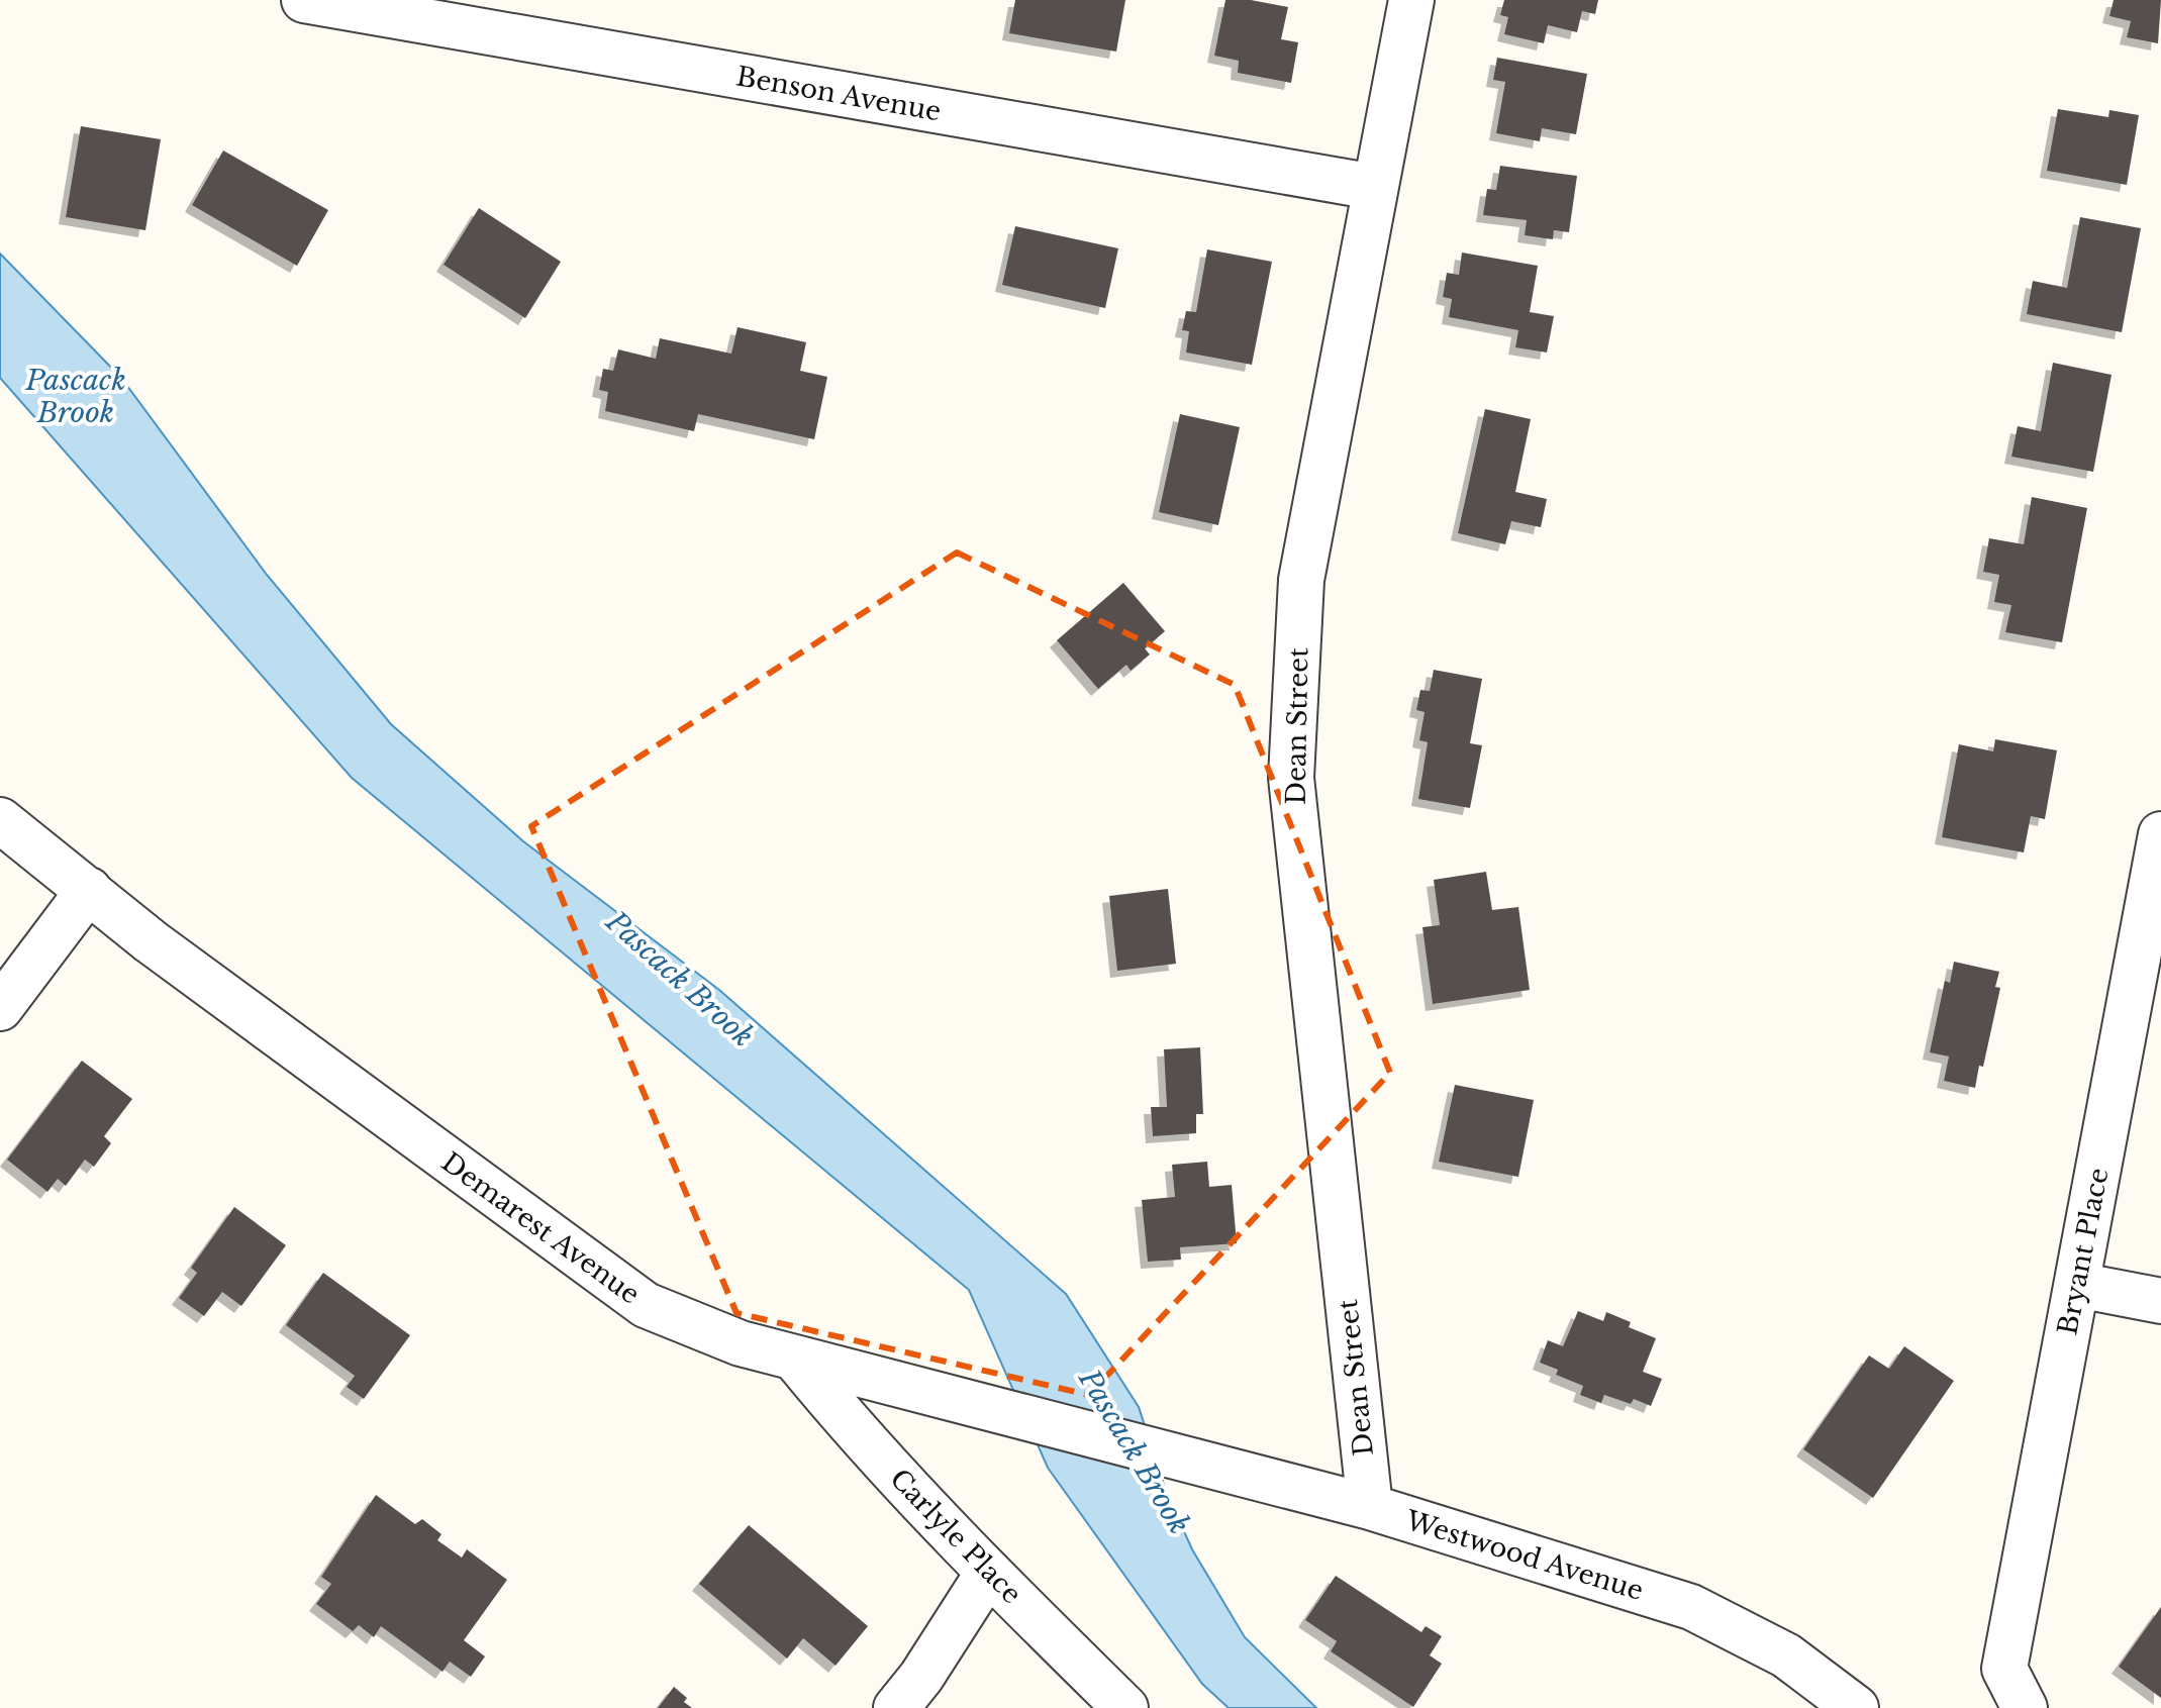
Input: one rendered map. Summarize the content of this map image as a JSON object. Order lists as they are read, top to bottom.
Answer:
{
  "streets": {
    "street": [
      "Benson Avenue",
      "Dean Street",
      "Demarest Avenue",
      "Bryant Place",
      "Carlyle Place",
      "Westwood Avenue"
    ]
  },
  "crossings": [
    ["Benson Avenue", "Dean Street"],
    ["Dean Street", "Westwood Avenue"],
    ["Demarest Avenue", "Carlyle Place"],
    ["Demarest Avenue", "Westwood Avenue"]
  ],
  "water": ["Pascack Brook"]
}
